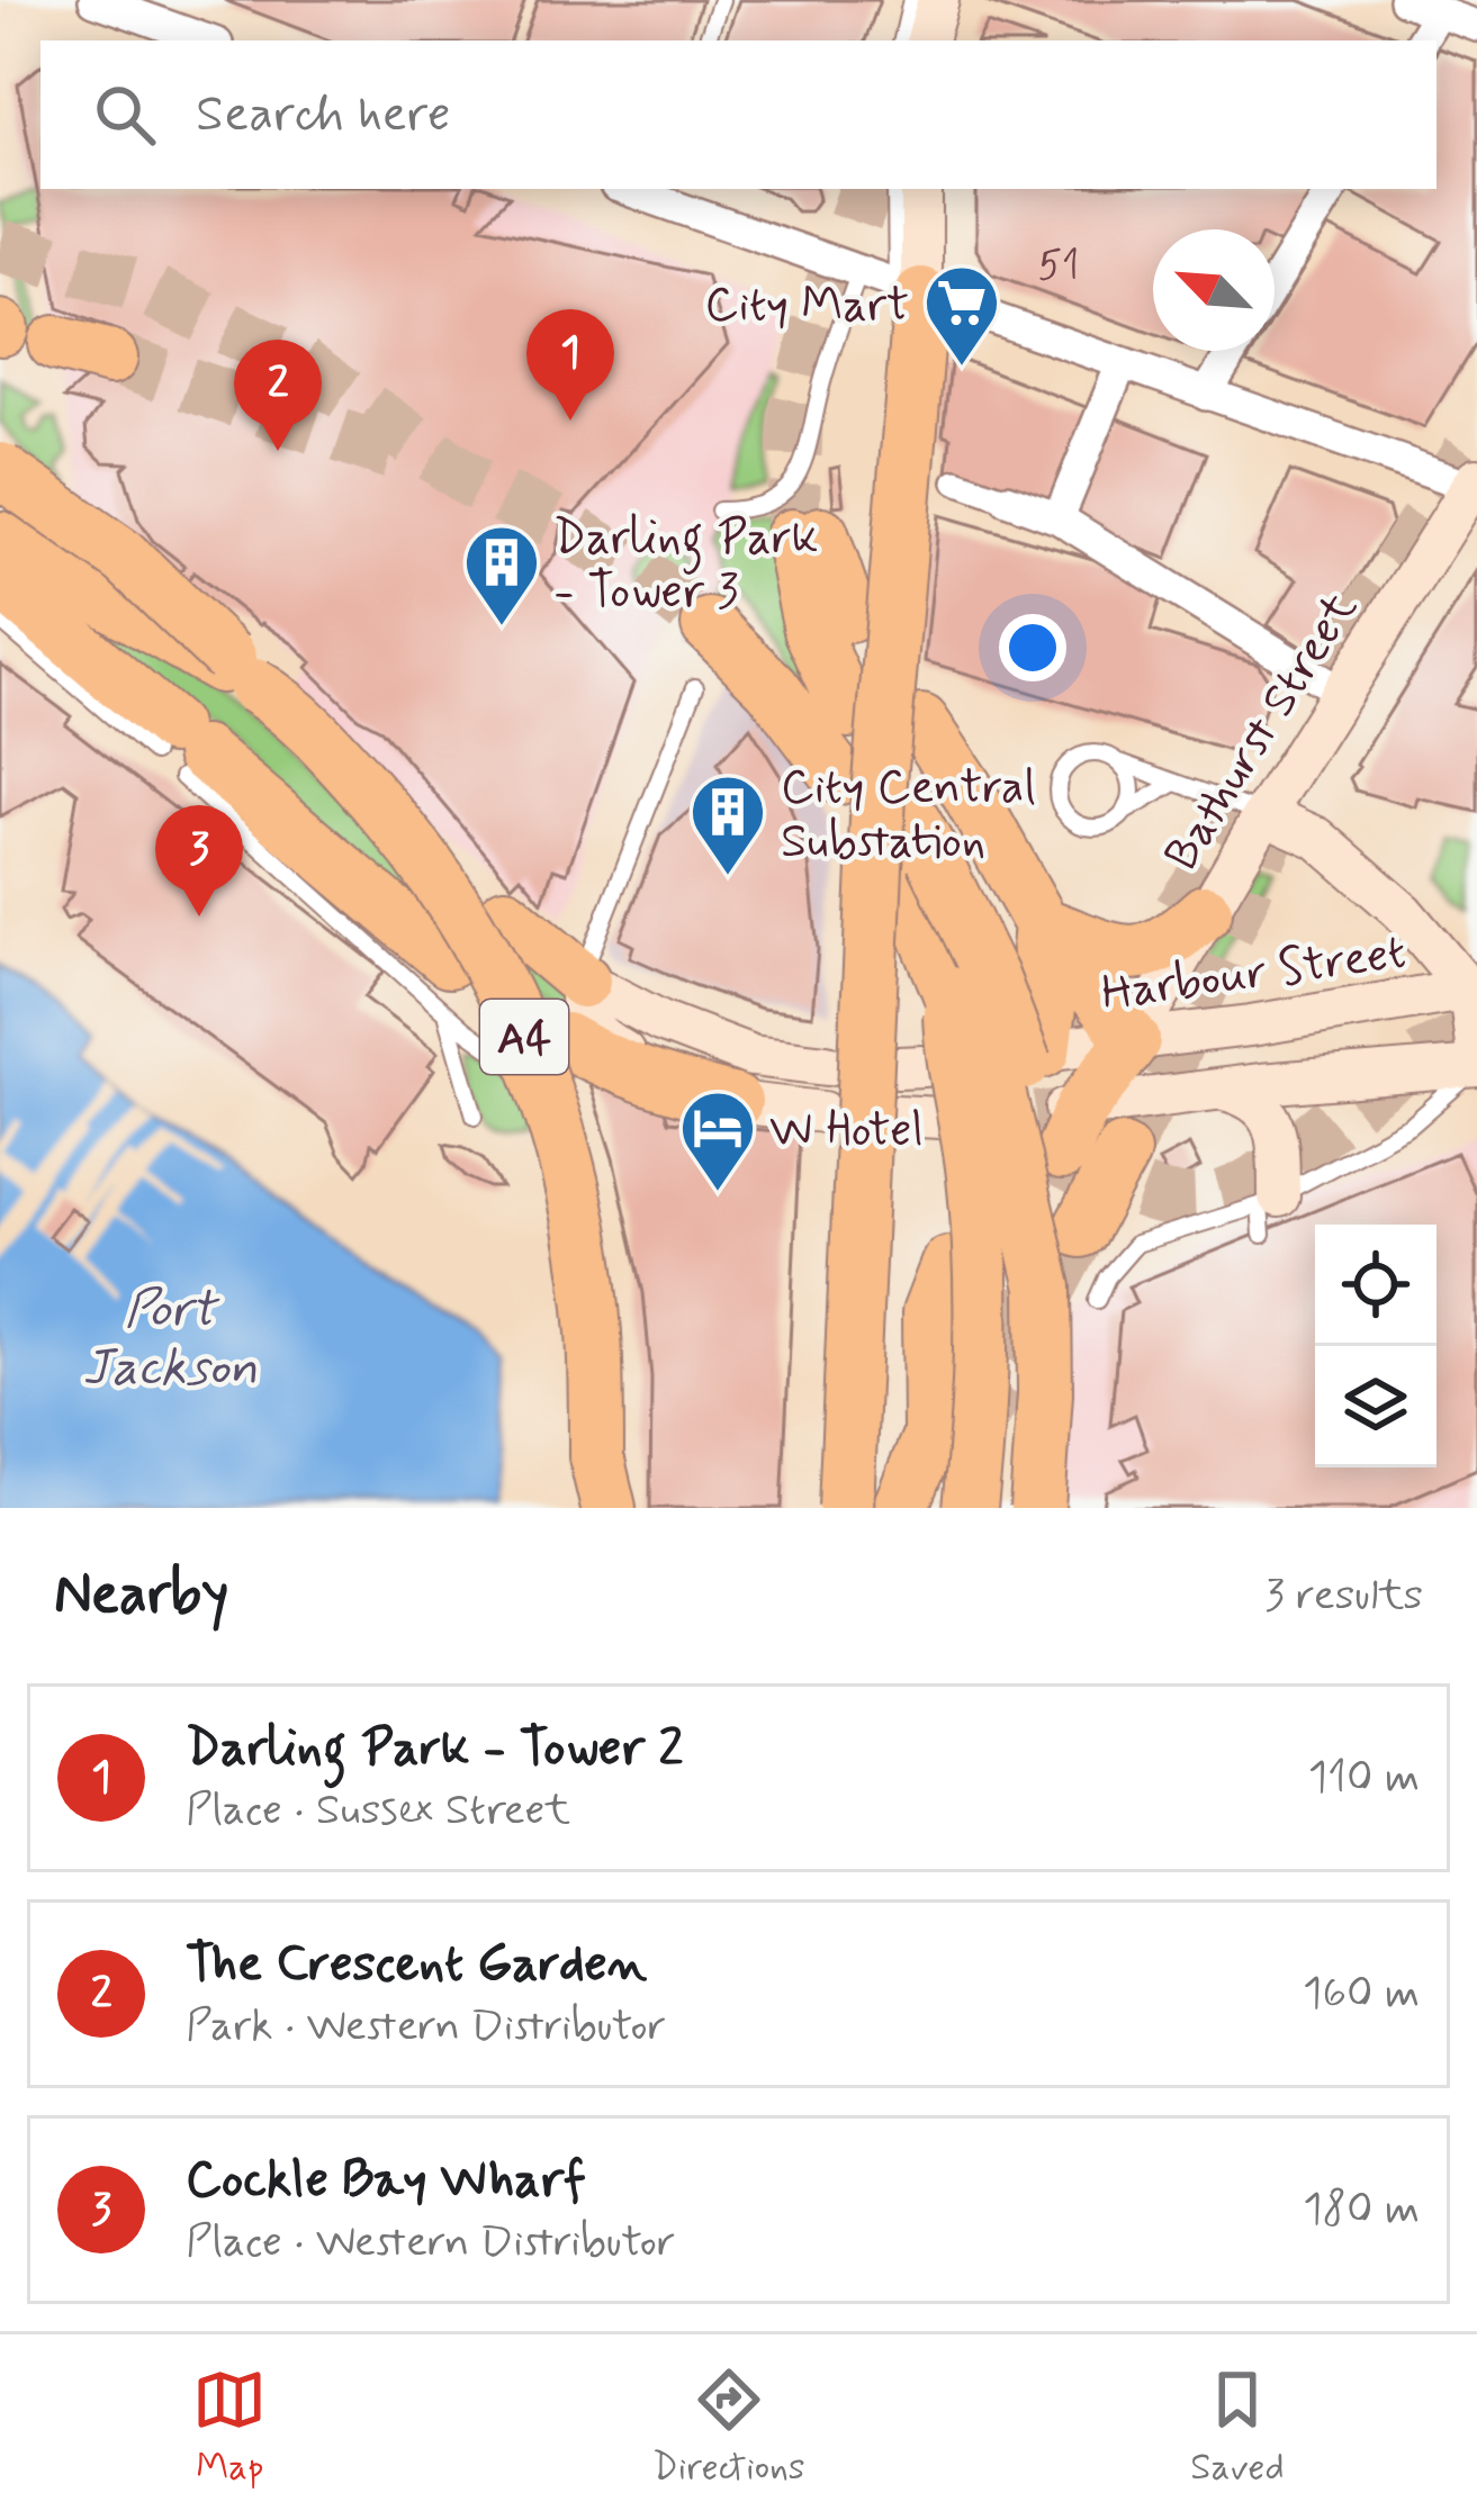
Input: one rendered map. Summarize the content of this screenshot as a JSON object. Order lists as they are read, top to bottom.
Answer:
{
  "streets": {
    "highway": ["A4"],
    "main road": ["Bathurst Street", "Harbour Street"]
  },
  "crossings": [
    ["Bathurst Street", "Harbour Street"]
  ],
  "water": ["Port Jackson"],
  "places": {
    "supermarket": ["City Mart"],
    "building": ["Darling Park - Tower 3", "City Central Substation"],
    "hotel": ["W Hotel"]
  },
  "house_numbers": ["51"],
  "north": "top left",
  "page": {
    "search": "Search here",
    "pins": ["1", "2", "3"],
    "heading": ["Nearby", "3 results"],
    "list": [
      {
        "mark": "1",
        "name": "Darling Park - Tower 2",
        "note": "Place · Sussex Street",
        "value": "110 m"
      },
      {
        "mark": "2",
        "name": "The Crescent Garden",
        "note": "Park · Western Distributor",
        "value": "160 m"
      },
      {
        "mark": "3",
        "name": "Cockle Bay Wharf",
        "note": "Place · Western Distributor",
        "value": "180 m"
      }
    ],
    "nav": ["Map", "Directions", "Saved"]
  }
}
